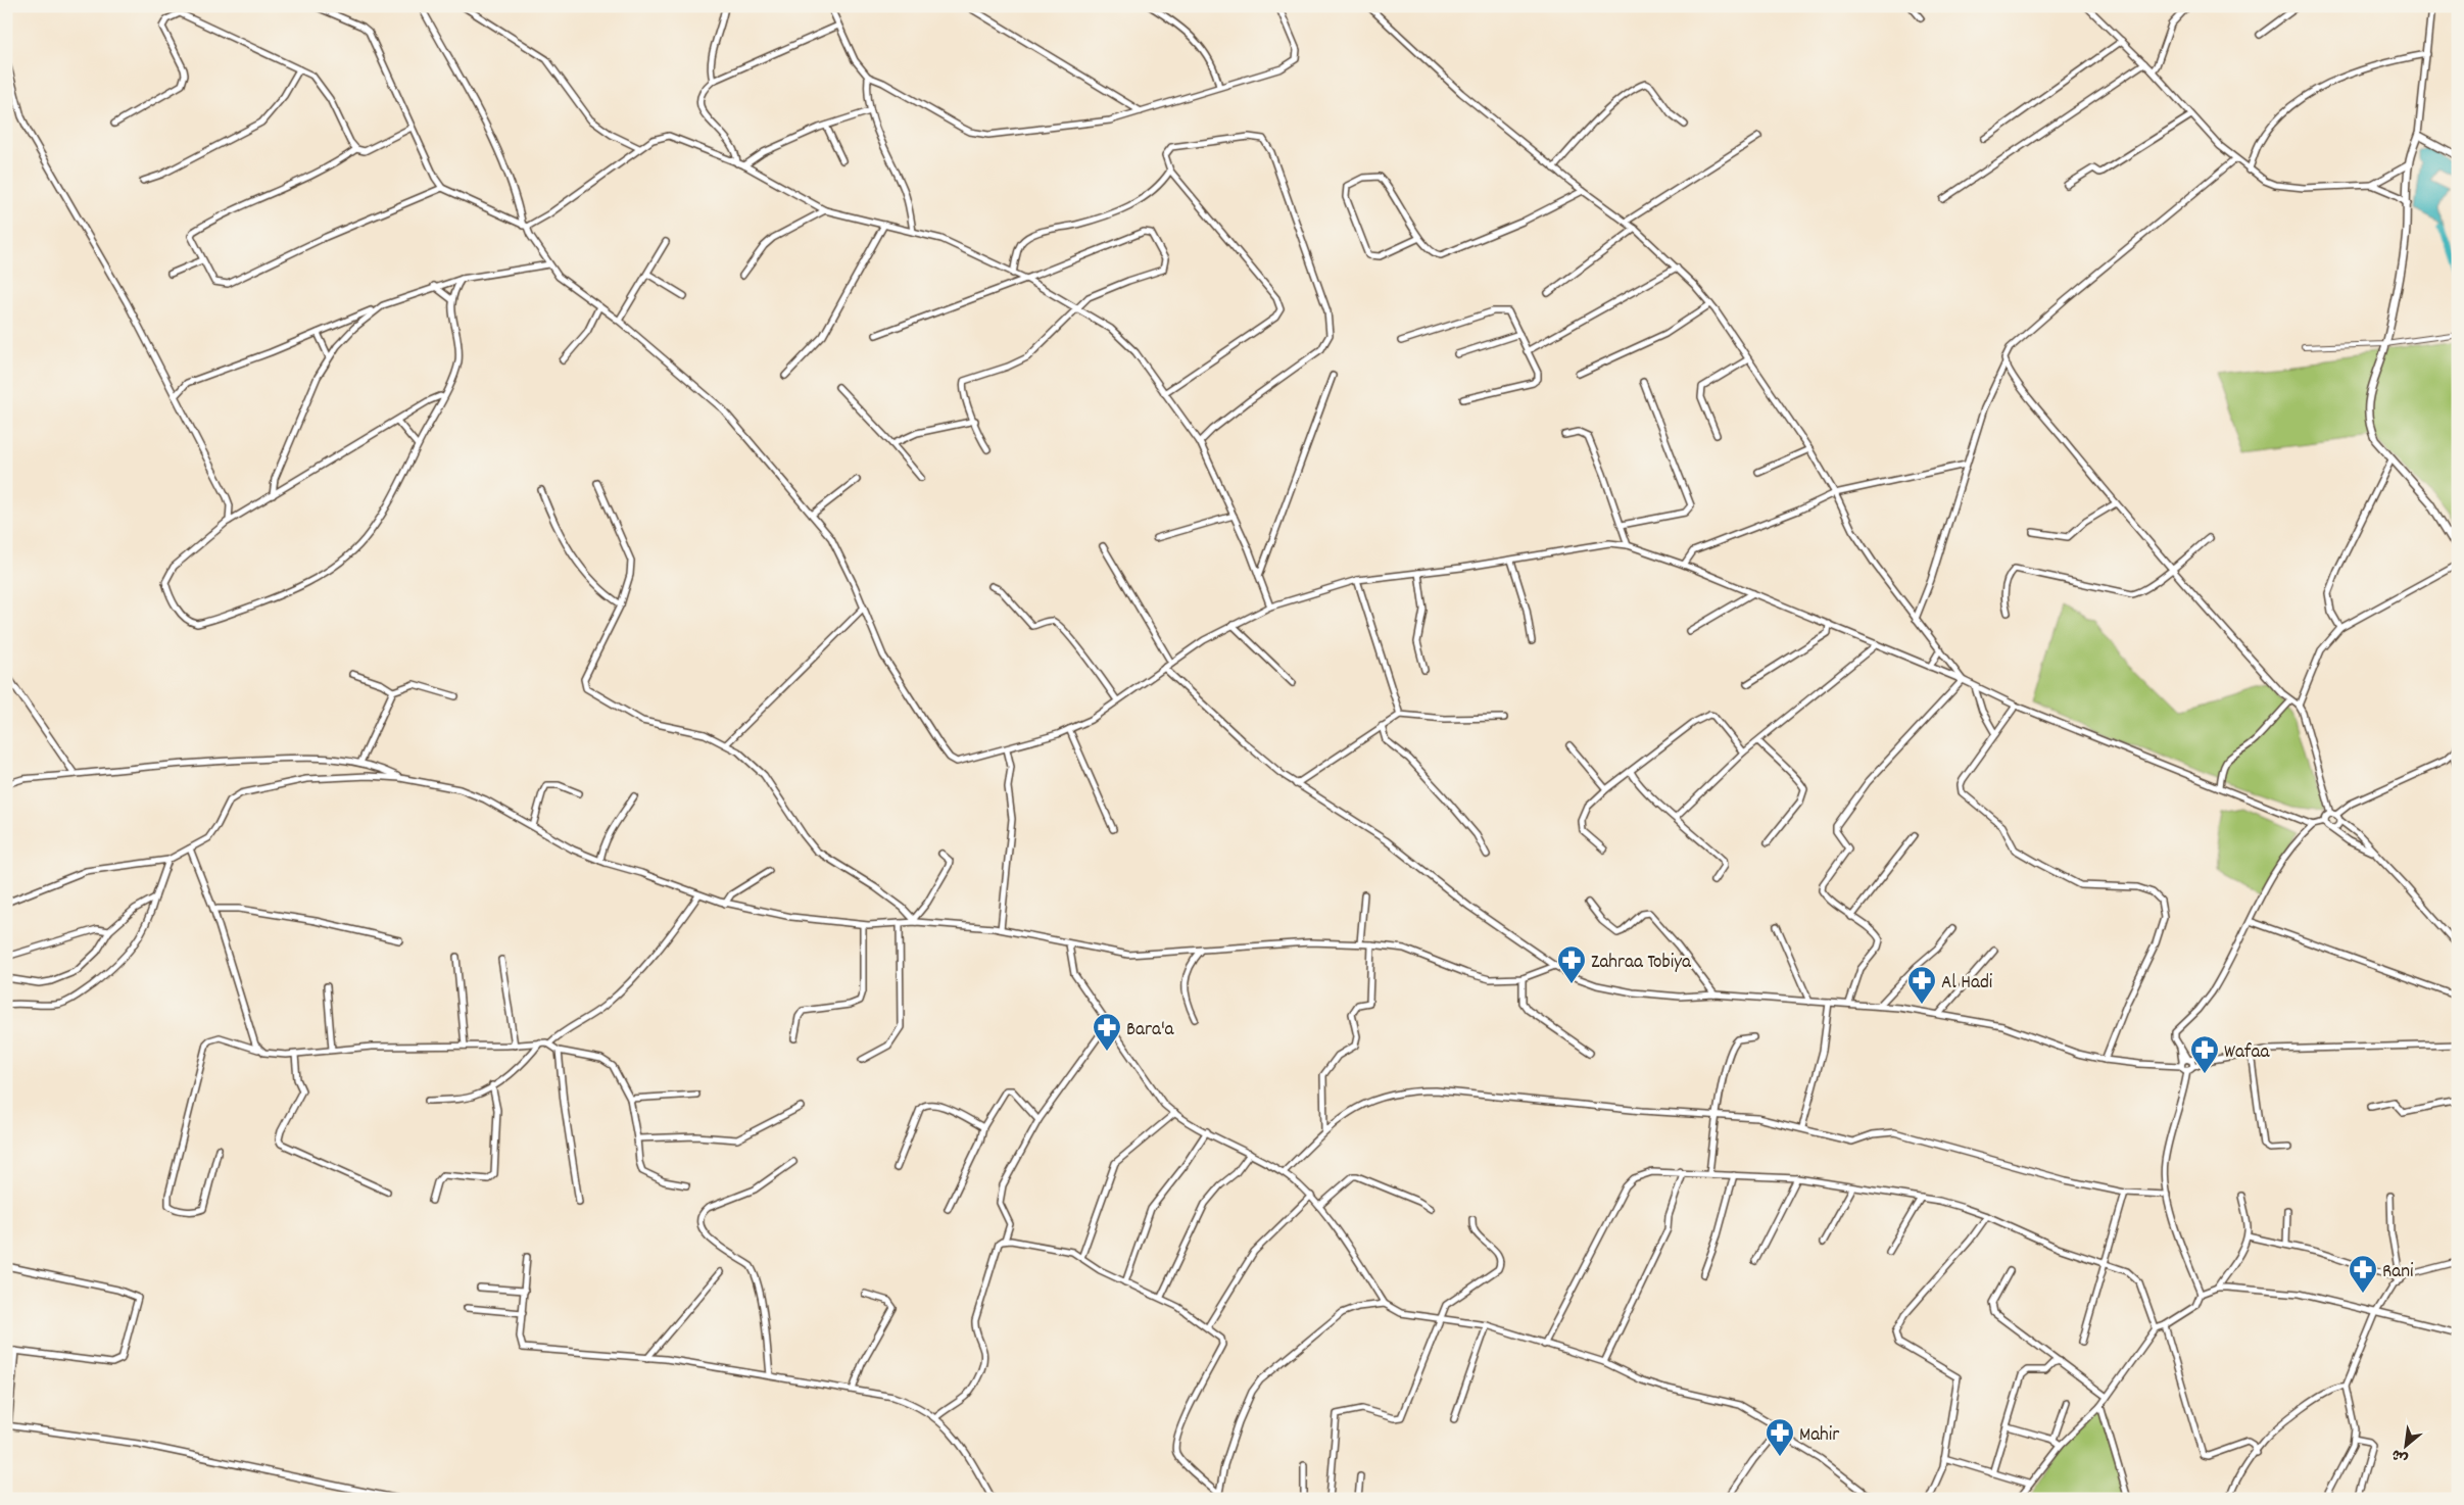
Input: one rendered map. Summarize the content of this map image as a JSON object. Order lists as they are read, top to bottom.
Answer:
{
  "places": {
    "pharmacy": [
      "Zahraa Tobiya",
      "Al Hadi",
      "Bara'a",
      "Wafaa",
      "Rani",
      "Mahir"
    ]
  },
  "north": "bottom left"
}
